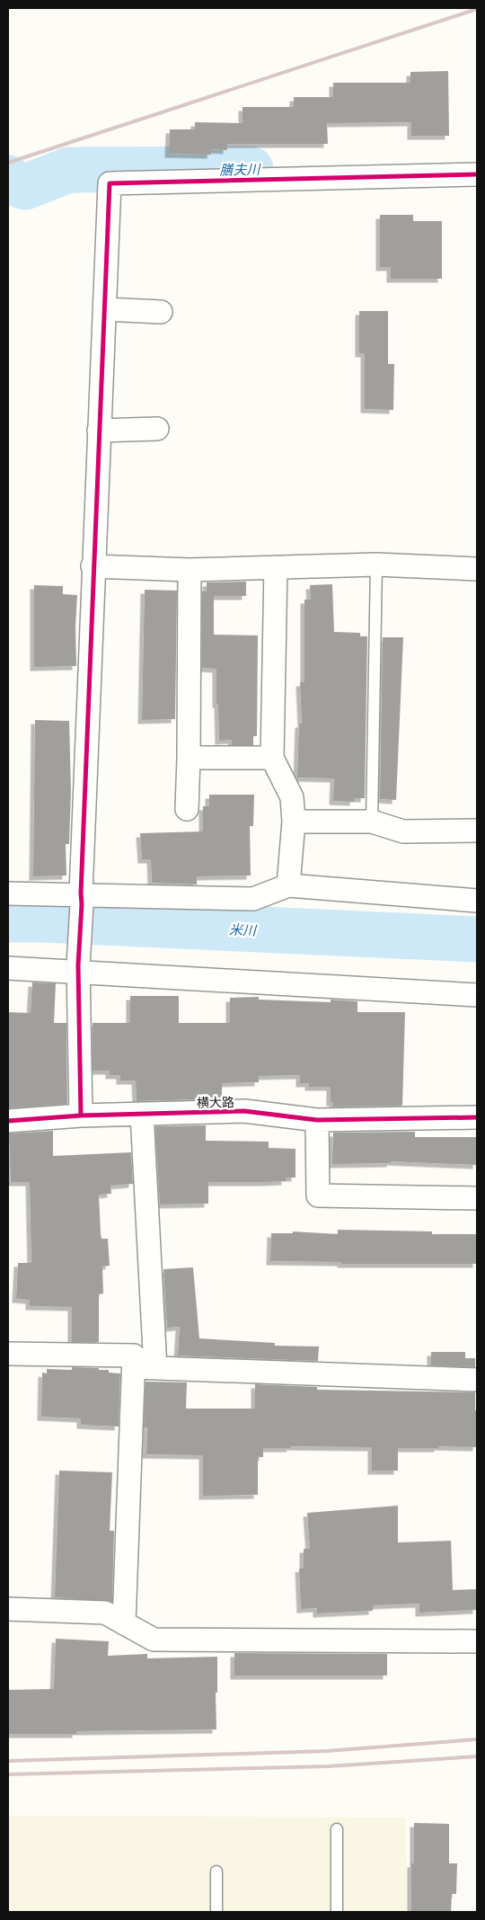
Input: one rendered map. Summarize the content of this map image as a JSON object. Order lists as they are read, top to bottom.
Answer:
{
  "streets": {
    "street": ["横大路"]
  },
  "water": ["膳夫川", "米川"]
}
